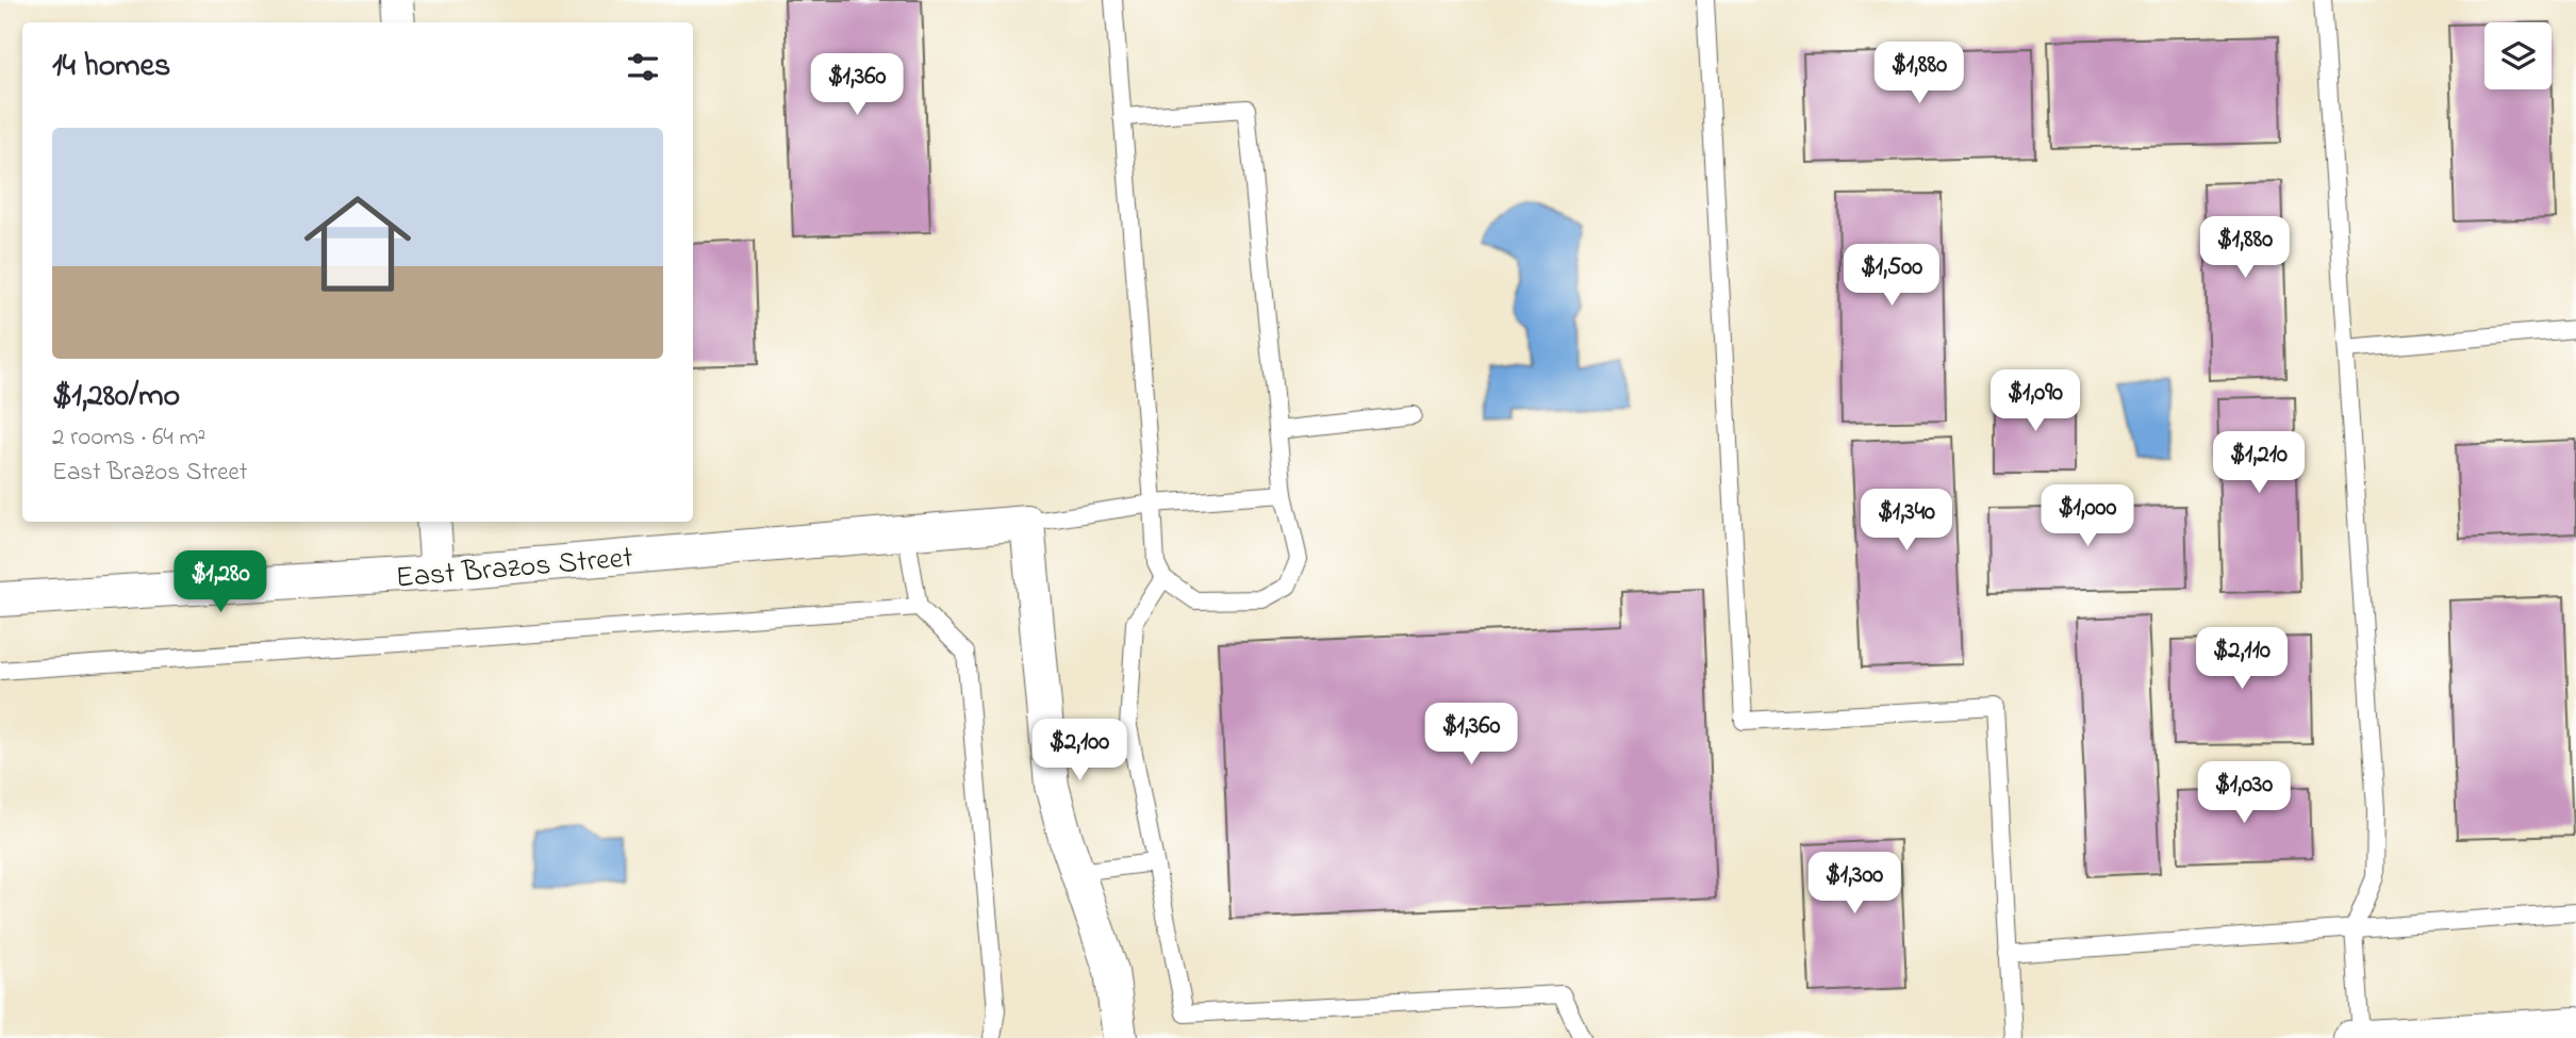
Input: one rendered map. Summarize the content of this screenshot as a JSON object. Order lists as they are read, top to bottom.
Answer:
{
  "streets": {
    "street": ["East Brazos Street"]
  },
  "page": {
    "heading": "14 homes",
    "price": [
      "$1,880",
      "$1,360",
      "$1,880",
      "$1,500",
      "$1,090",
      "$1,210",
      "$1,000",
      "$1,340",
      "$1,280",
      "$2,110",
      "$1,360",
      "$2,100",
      "$1,030",
      "$1,300"
    ],
    "list": [
      {
        "name": "$1,280/mo",
        "note": "2 rooms · 64 m² · East Brazos Street"
      }
    ]
  }
}
